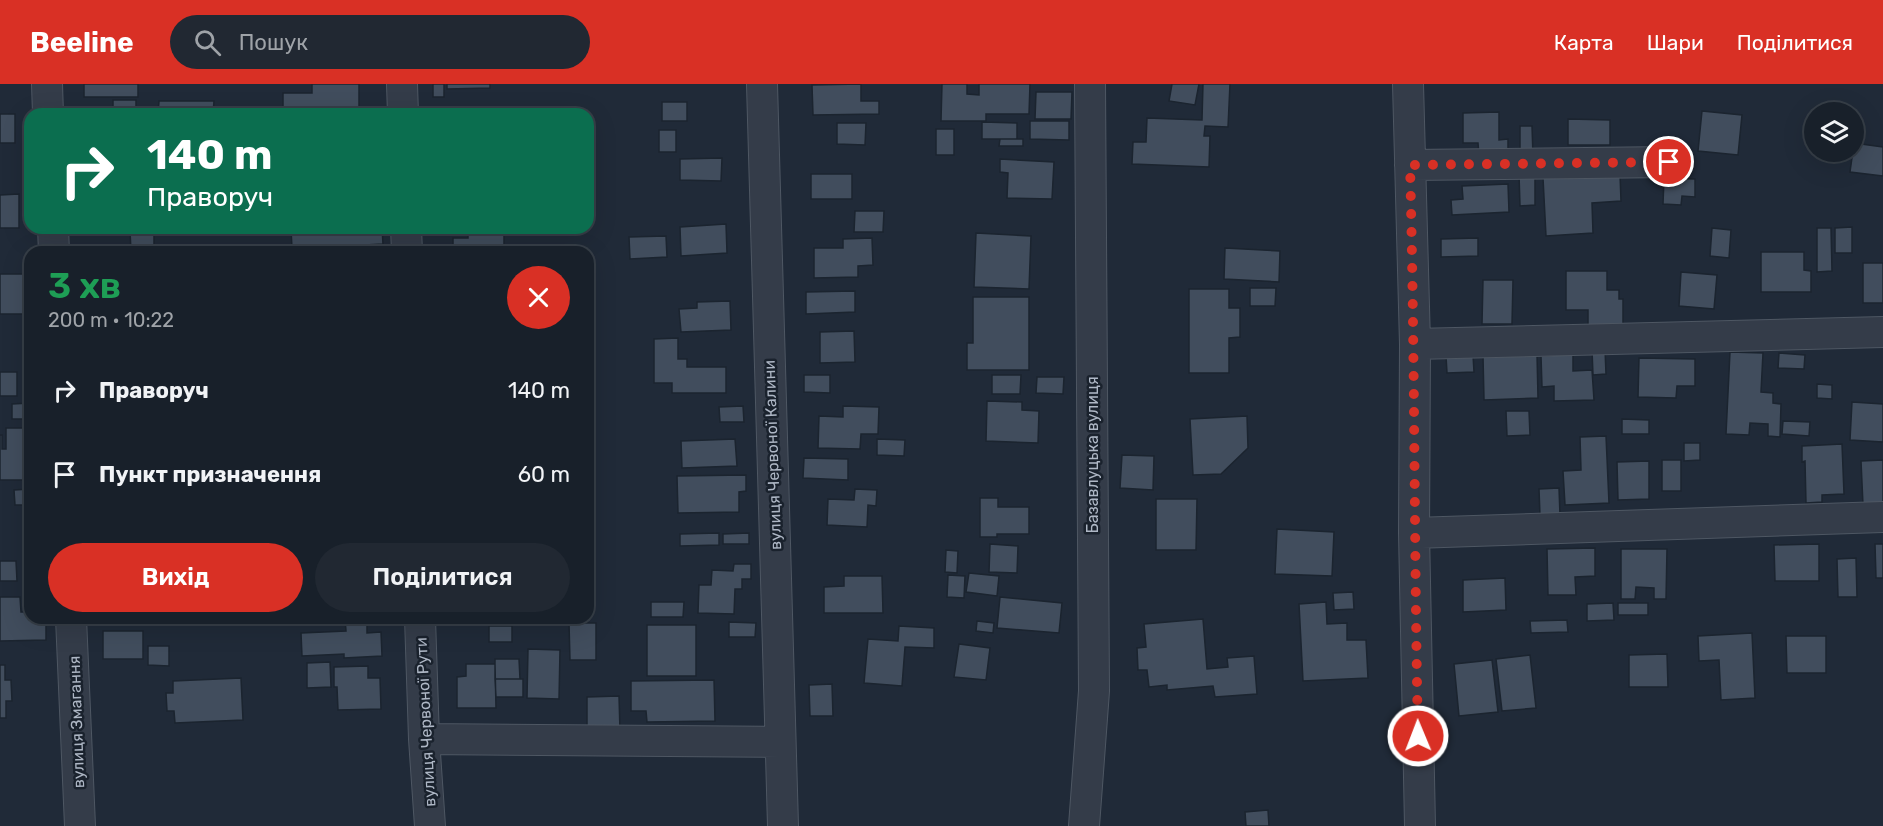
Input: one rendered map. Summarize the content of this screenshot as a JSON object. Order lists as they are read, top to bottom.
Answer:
{
  "streets": {
    "street": [
      "вулиця Червоної Калини",
      "Базавлуцька вулиця",
      "вулиця Змагання",
      "вулиця Червоної Рути"
    ]
  },
  "page": {
    "header": "Beeline",
    "search": "Пошук",
    "nav": ["Карта", "Шари", "Поділитися"],
    "turn": ["140 m", "Праворуч"],
    "heading": ["3 хв", "200 m · 10:22"],
    "list": [
      {
        "name": "Праворуч",
        "value": "140 m"
      },
      {
        "name": "Пункт призначення",
        "value": "60 m"
      }
    ],
    "buttons": ["Вихід", "Поділитися"]
  }
}
